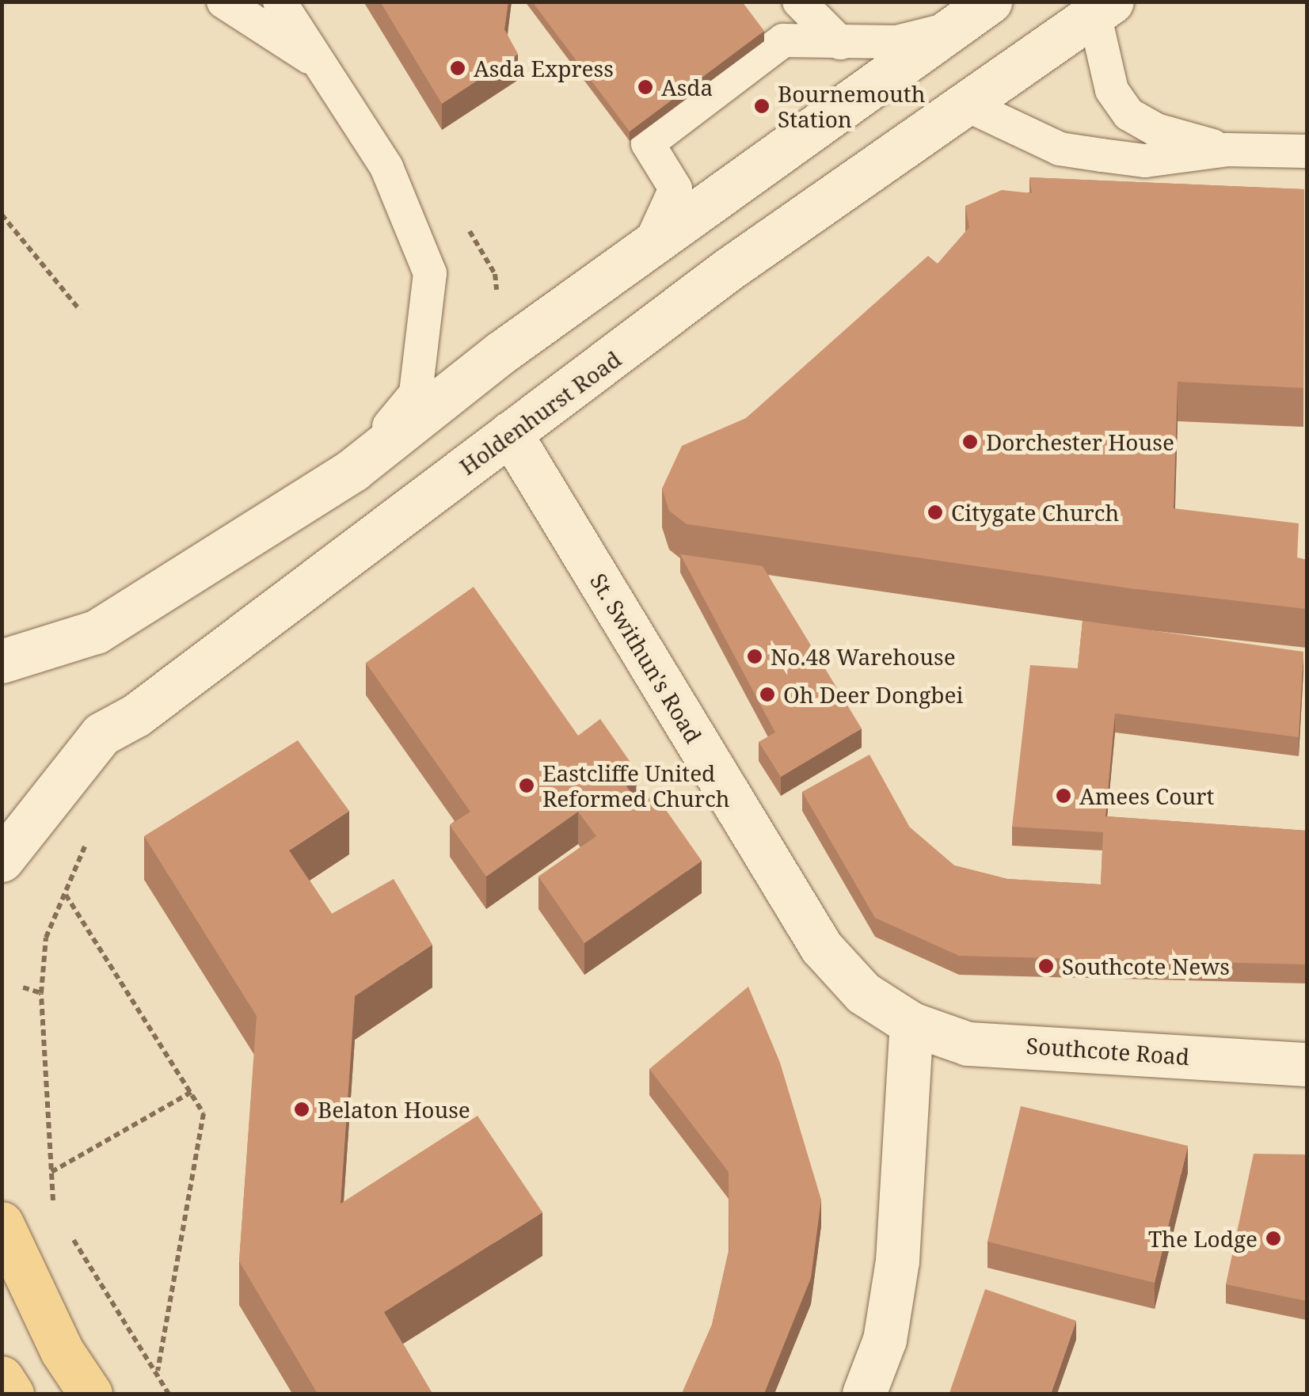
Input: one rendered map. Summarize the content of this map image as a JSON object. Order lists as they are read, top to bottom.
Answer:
{
  "streets": {
    "street": ["Holdenhurst Road", "St. Swithun's Road", "Southcote Road"]
  },
  "crossings": [
    ["Holdenhurst Road", "St. Swithun's Road"],
    ["St. Swithun's Road", "Southcote Road"]
  ],
  "places": [
    "Asda Express",
    "Asda",
    "Bournemouth Station",
    "Dorchester House",
    "Citygate Church",
    "No.48 Warehouse",
    "Oh Deer Dongbei",
    "Eastcliffe United Reformed Church",
    "Amees Court",
    "Southcote News",
    "Belaton House",
    "The Lodge"
  ]
}
